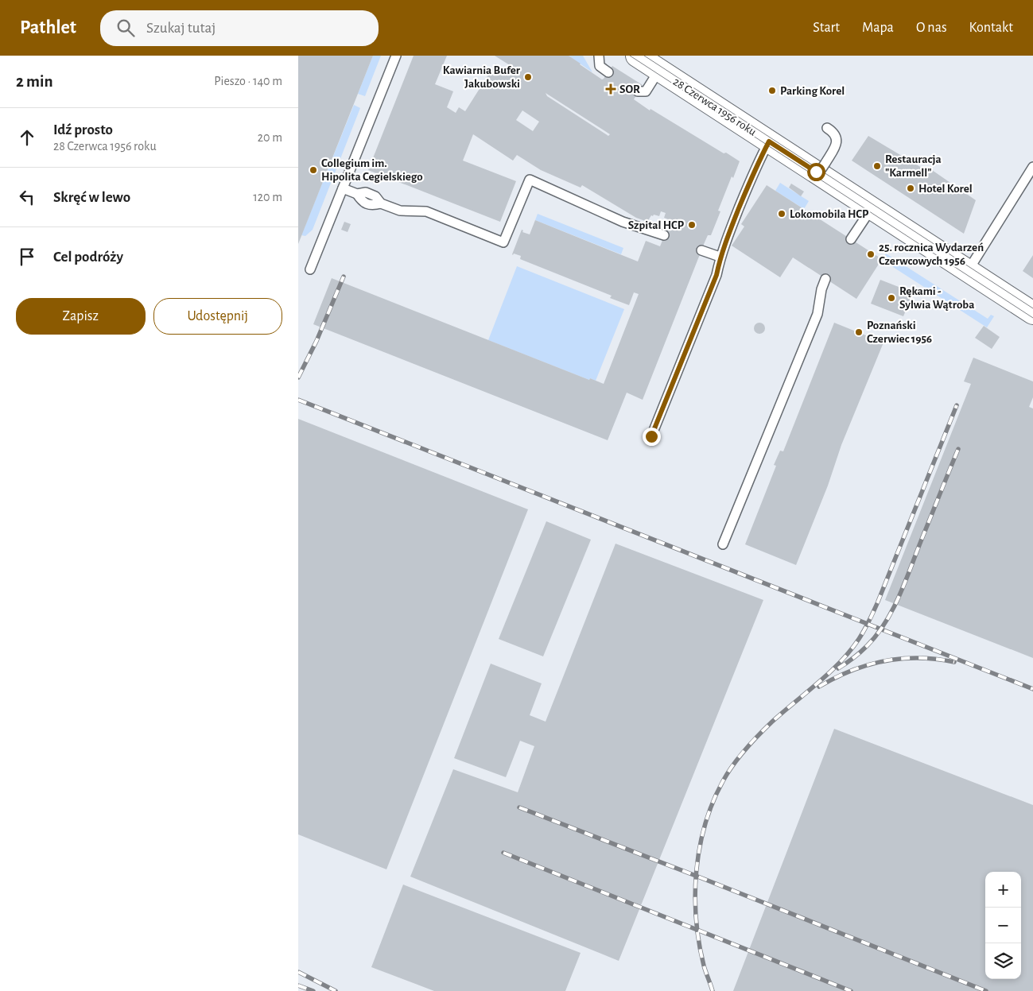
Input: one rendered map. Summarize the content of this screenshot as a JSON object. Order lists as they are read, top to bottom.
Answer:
{
  "streets": {
    "street": ["28 Czerwca 1956 roku"]
  },
  "places": {
    "other": [
      "Kawiarnia Bufer Jakubowski",
      "Parking Korel",
      "Restauracja \"Karmell\"",
      "Collegium im. Hipolita Cegielskiego",
      "Hotel Korel",
      "Lokomobila HCP",
      "Szpital HCP",
      "25. rocznica Wydarzeń Czerwcowych 1956",
      "Rękami - Sylwia Wątroba",
      "Poznański Czerwiec 1956"
    ],
    "health": ["SOR"]
  },
  "page": {
    "header": "Pathlet",
    "search": "Szukaj tutaj",
    "nav": [
      "Start",
      "Mapa",
      "O nas",
      "Kontakt"
    ],
    "heading": ["2 min", "Pieszo · 140 m"],
    "list": [
      ["Idź prosto", "28 Czerwca 1956 roku", "20 m"],
      ["Skręć w lewo", "120 m"],
      "Cel podróży"
    ],
    "buttons": ["Zapisz", "Udostępnij"],
    "map_buttons": ["+", "−"]
  }
}
